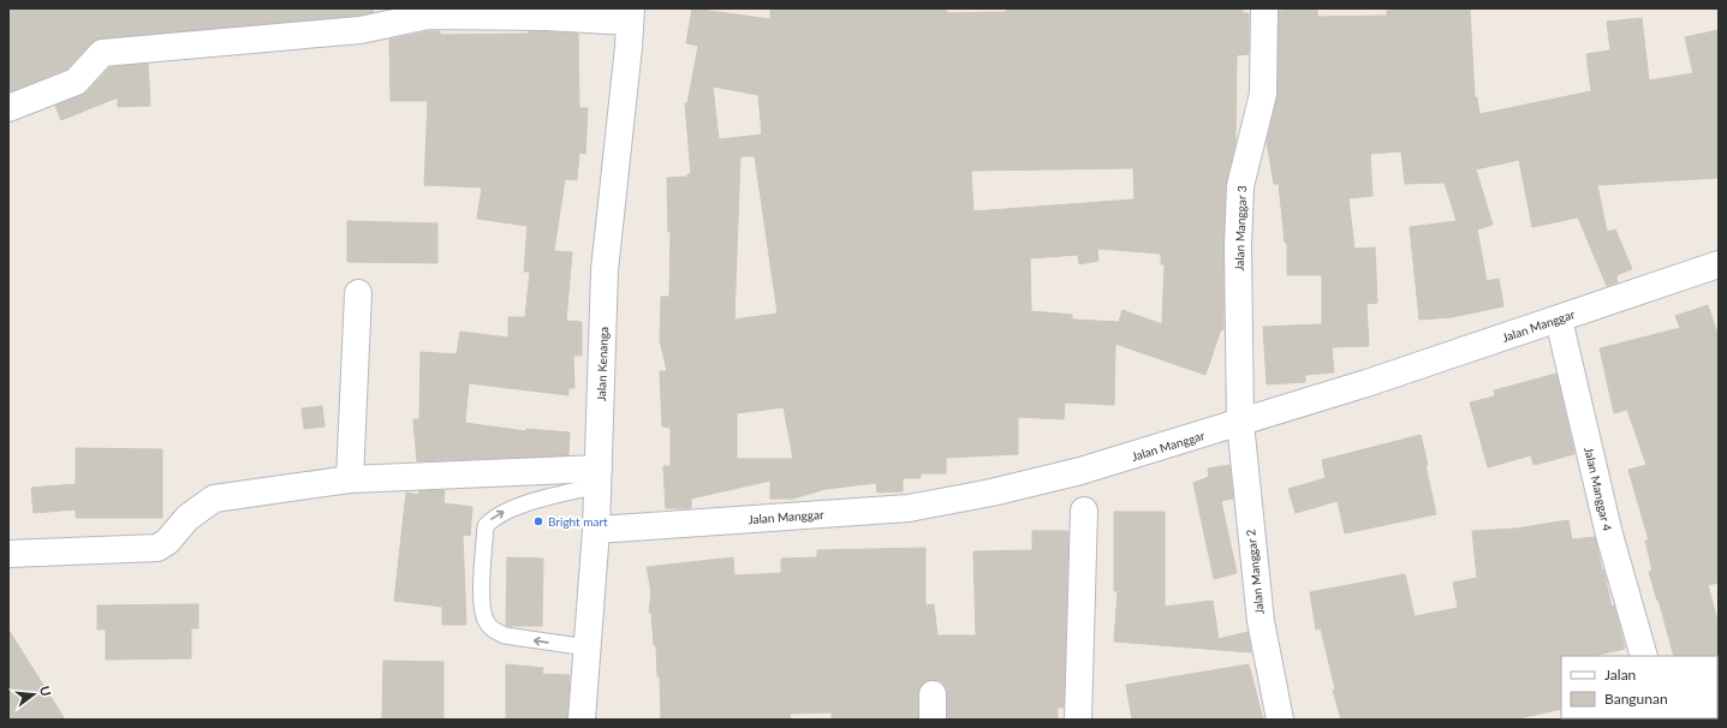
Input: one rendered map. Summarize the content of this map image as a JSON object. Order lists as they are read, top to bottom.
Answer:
{
  "streets": {
    "street": [
      "Jalan Manggar 3",
      "Jalan Manggar",
      "Jalan Kenanga",
      "Jalan Manggar 4",
      "Jalan Manggar 2"
    ]
  },
  "crossings": [
    ["Jalan Manggar 3", "Jalan Manggar"],
    ["Jalan Manggar 3", "Jalan Manggar 2"],
    ["Jalan Manggar", "Jalan Kenanga"],
    ["Jalan Manggar", "Jalan Manggar 4"],
    ["Jalan Manggar", "Jalan Manggar 2"]
  ],
  "places": ["Bright mart"],
  "legend": ["Jalan", "Bangunan"],
  "north": "right"
}
